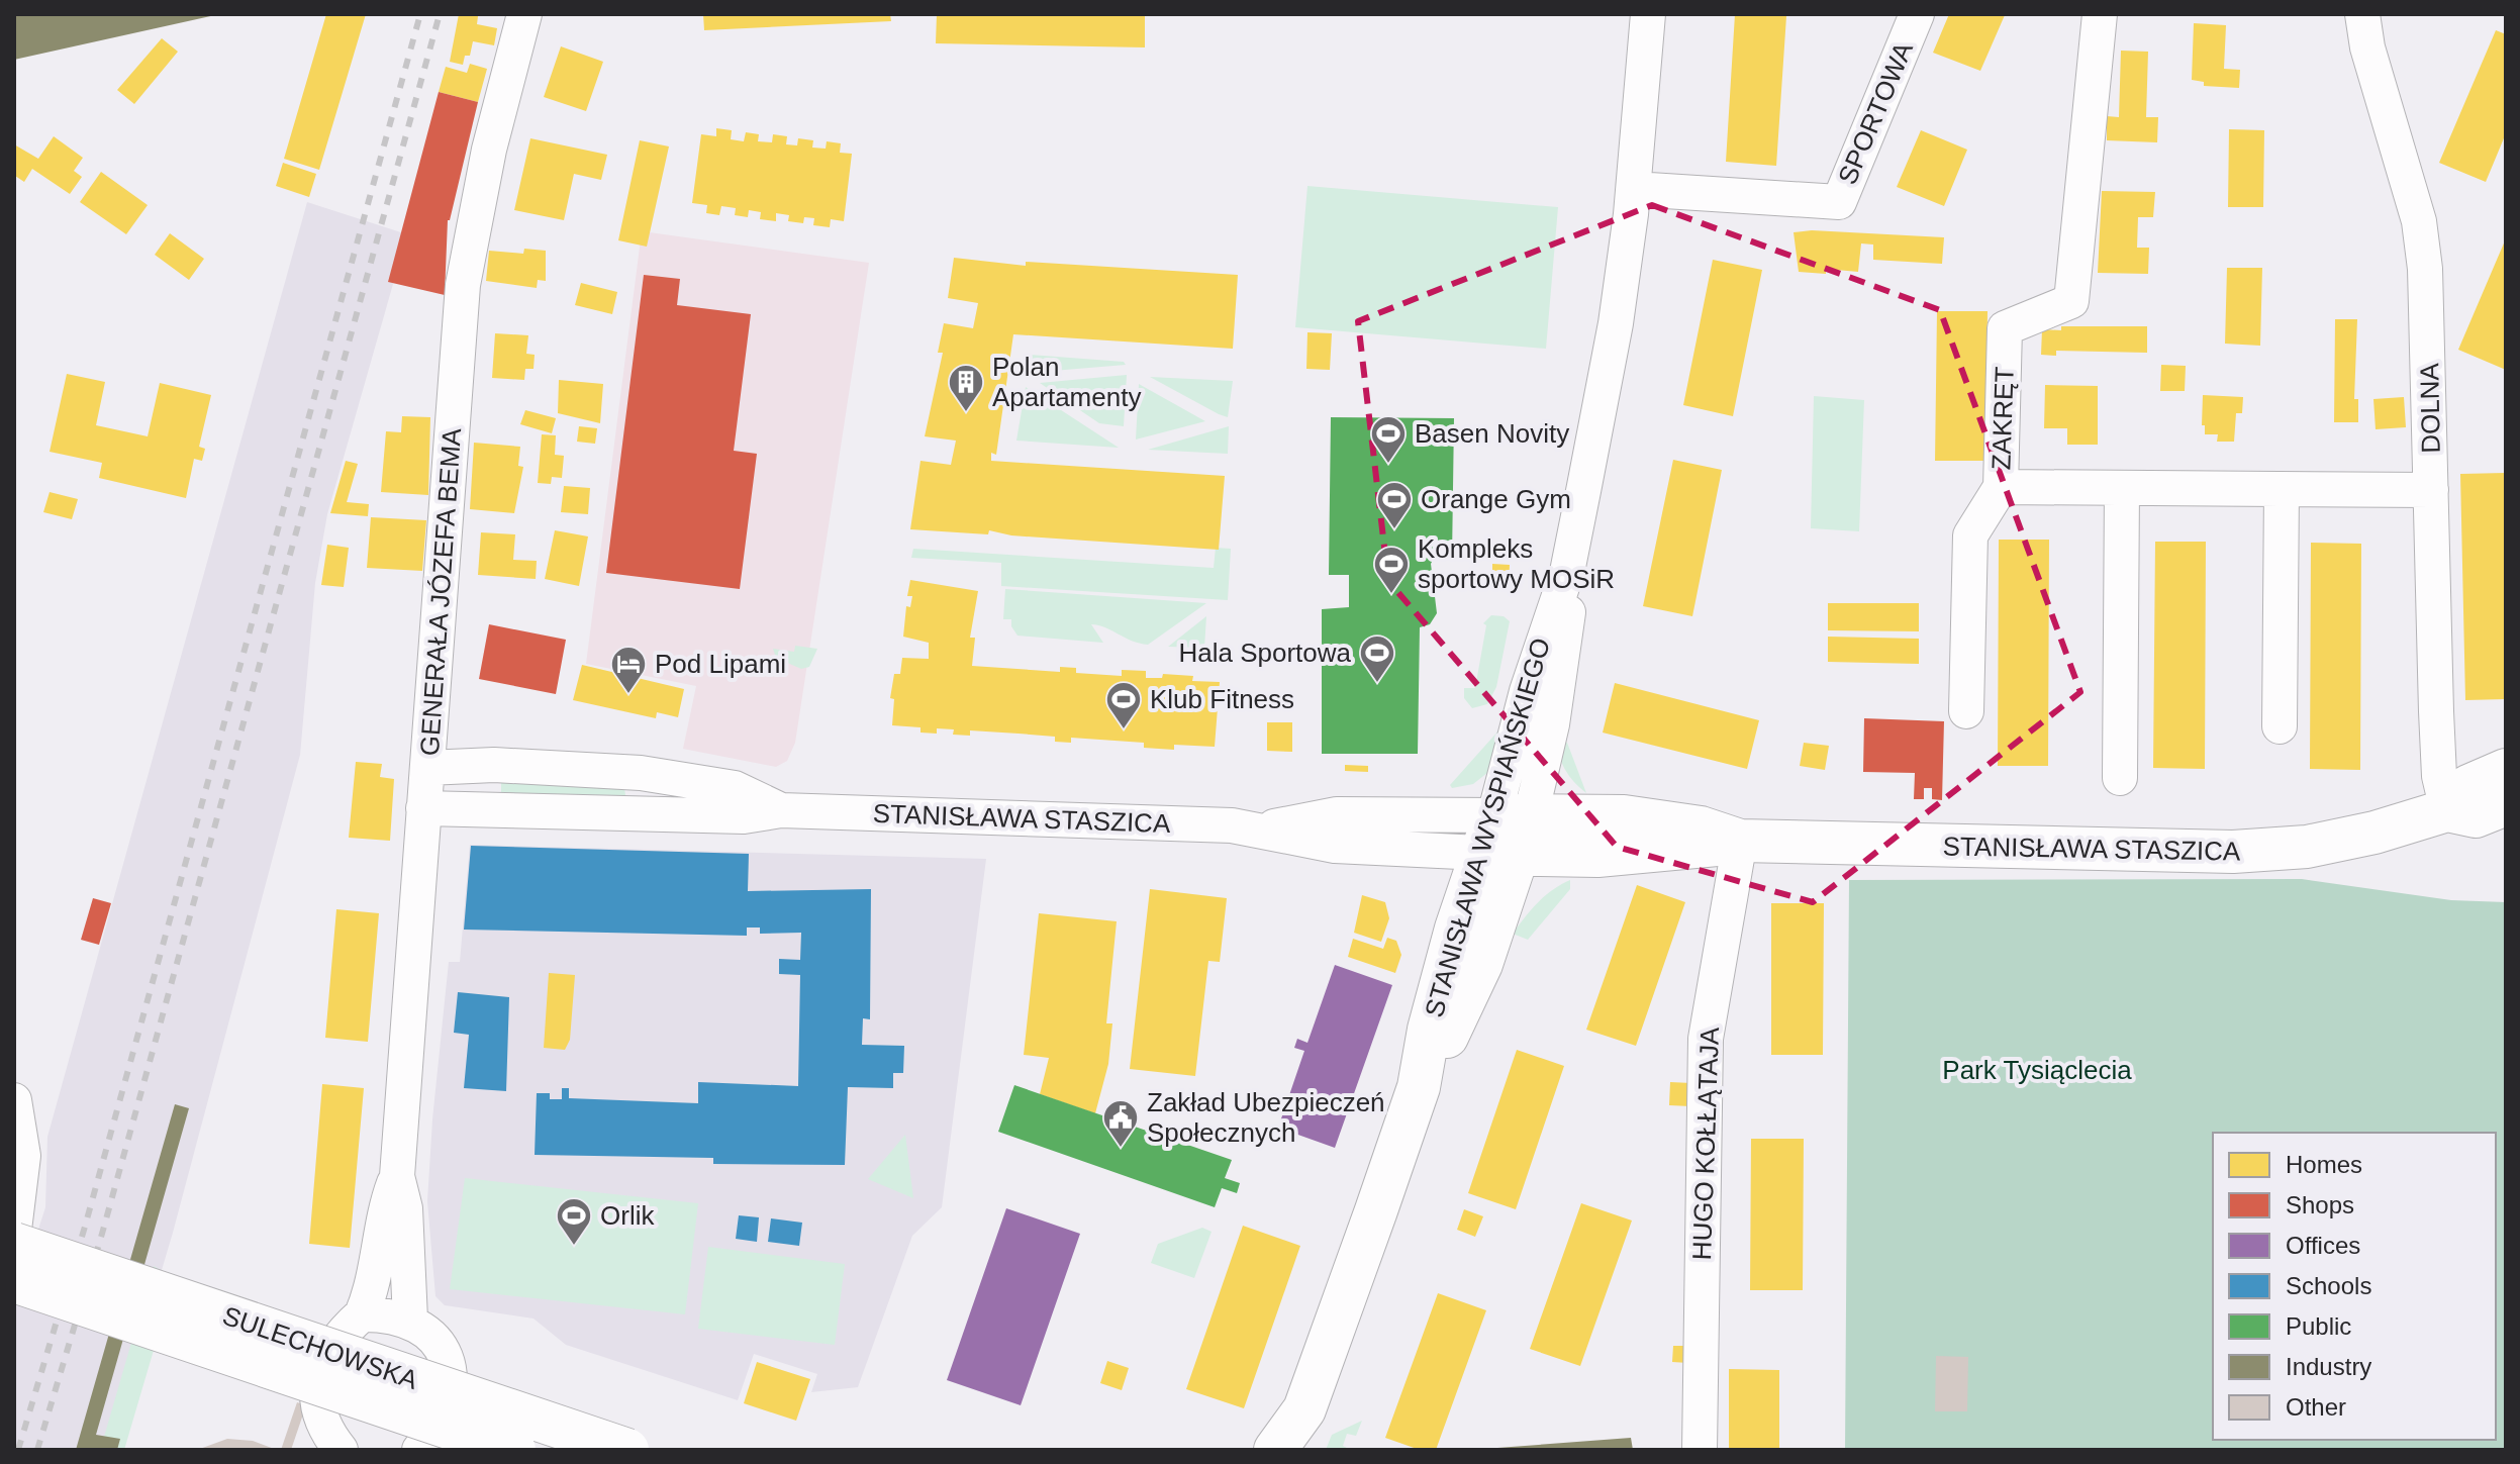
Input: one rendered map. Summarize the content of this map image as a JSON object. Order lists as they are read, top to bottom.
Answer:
{
  "streets": {
    "street": [
      "SPORTOWA",
      "DOLNA",
      "ZAKRĘT",
      "GENERAŁA JÓZEFA BEMA",
      "STANISŁAWA STASZICA",
      "STANISŁAWA WYSPIAŃSKIEGO",
      "HUGO KOŁŁĄTAJA",
      "SULECHOWSKA"
    ]
  },
  "crossings": [
    ["SPORTOWA", "STANISŁAWA WYSPIAŃSKIEGO"],
    ["DOLNA", "ZAKRĘT"],
    ["DOLNA", "STANISŁAWA STASZICA"],
    ["GENERAŁA JÓZEFA BEMA", "STANISŁAWA STASZICA"],
    ["STANISŁAWA STASZICA", "STANISŁAWA WYSPIAŃSKIEGO"],
    ["STANISŁAWA STASZICA", "HUGO KOŁŁĄTAJA"]
  ],
  "parks": ["Park Tysiąclecia"],
  "places": {
    "building": ["Polan Apartamenty"],
    "sports": [
      "Basen Novity",
      "Orange Gym",
      "Kompleks sportowy MOSiR",
      "Hala Sportowa",
      "Klub Fitness",
      "Orlik"
    ],
    "hotel": ["Pod Lipami"],
    "public building": ["Zakład Ubezpieczeń Społecznych"]
  },
  "legend": [
    "Homes",
    "Shops",
    "Offices",
    "Schools",
    "Public",
    "Industry",
    "Other"
  ]
}
